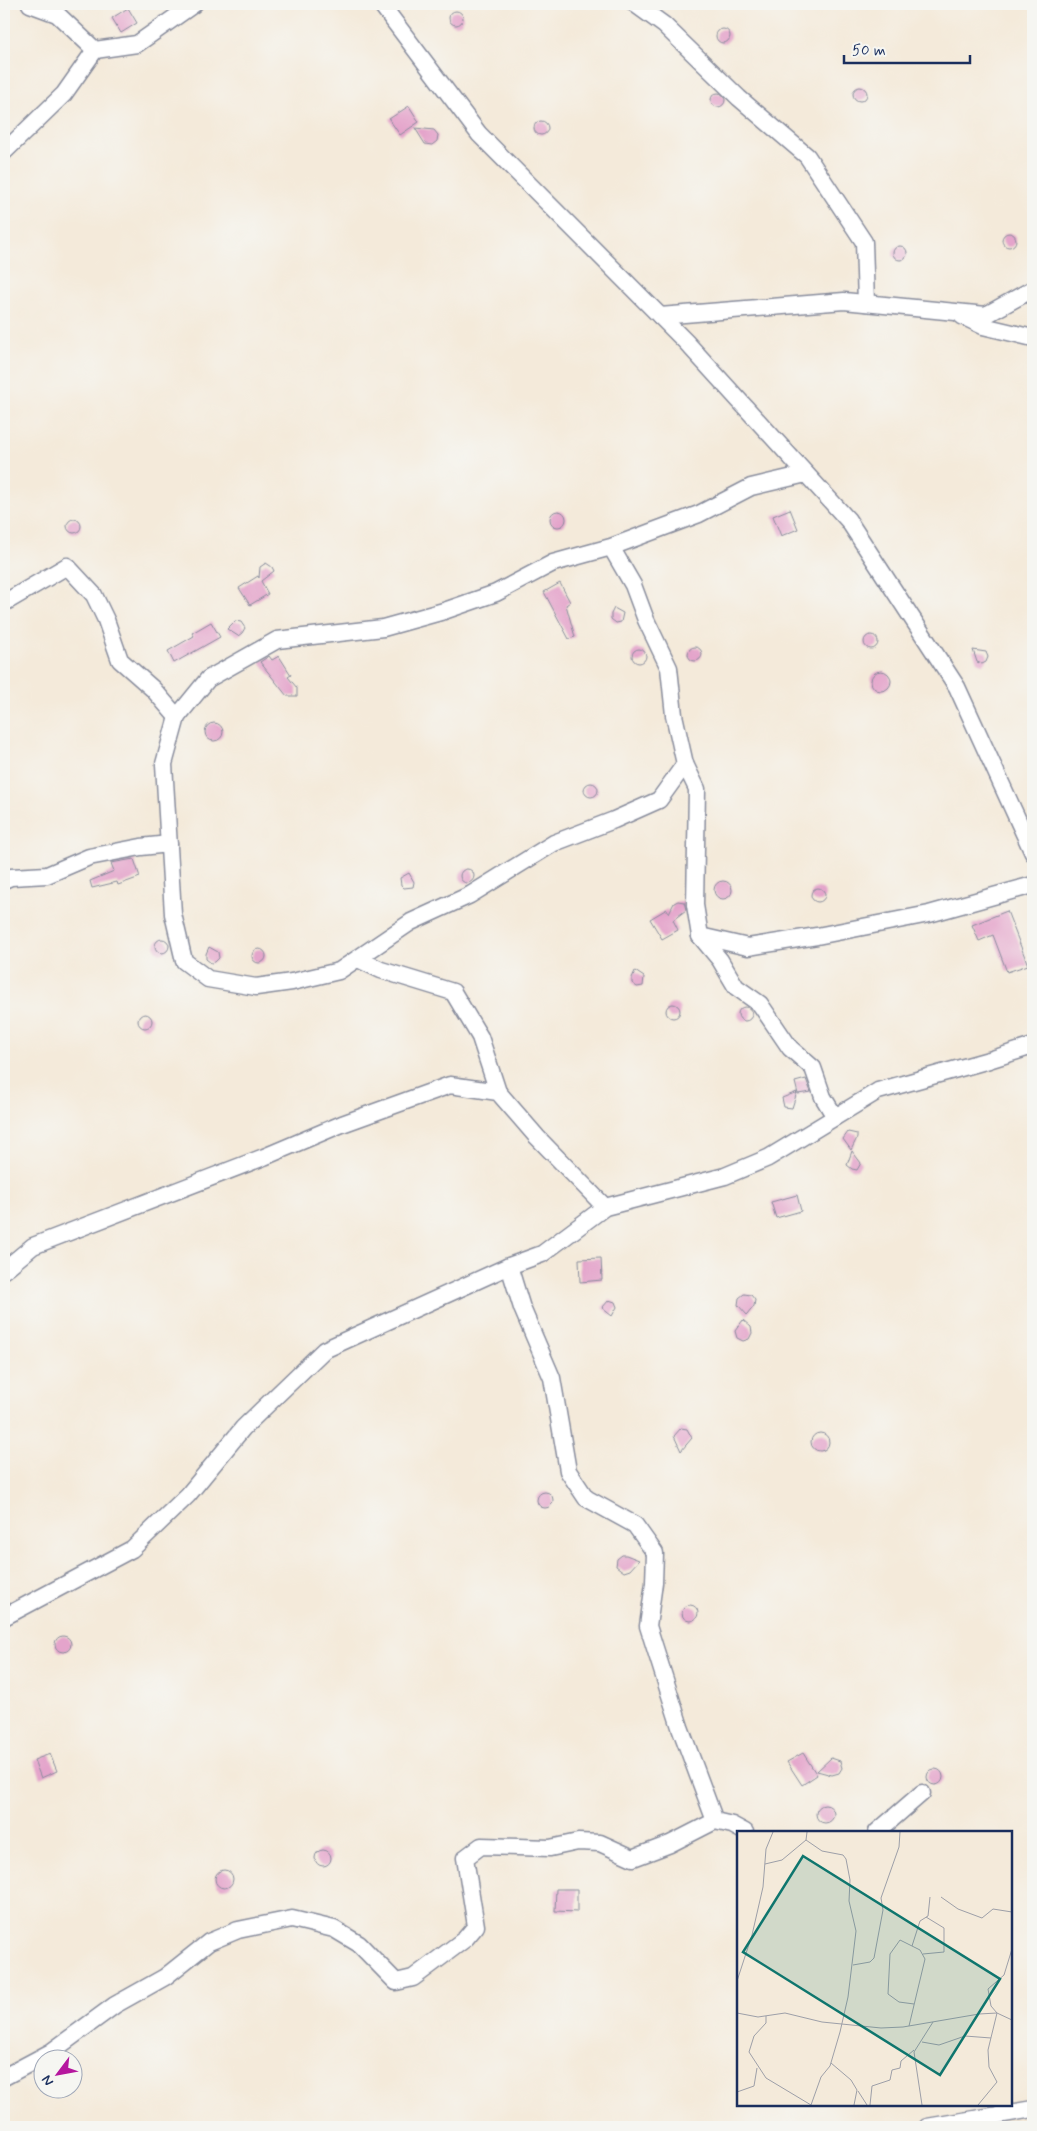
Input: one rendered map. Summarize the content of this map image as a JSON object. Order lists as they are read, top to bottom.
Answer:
{
  "scale_bar": "50 m",
  "north": "bottom left"
}
